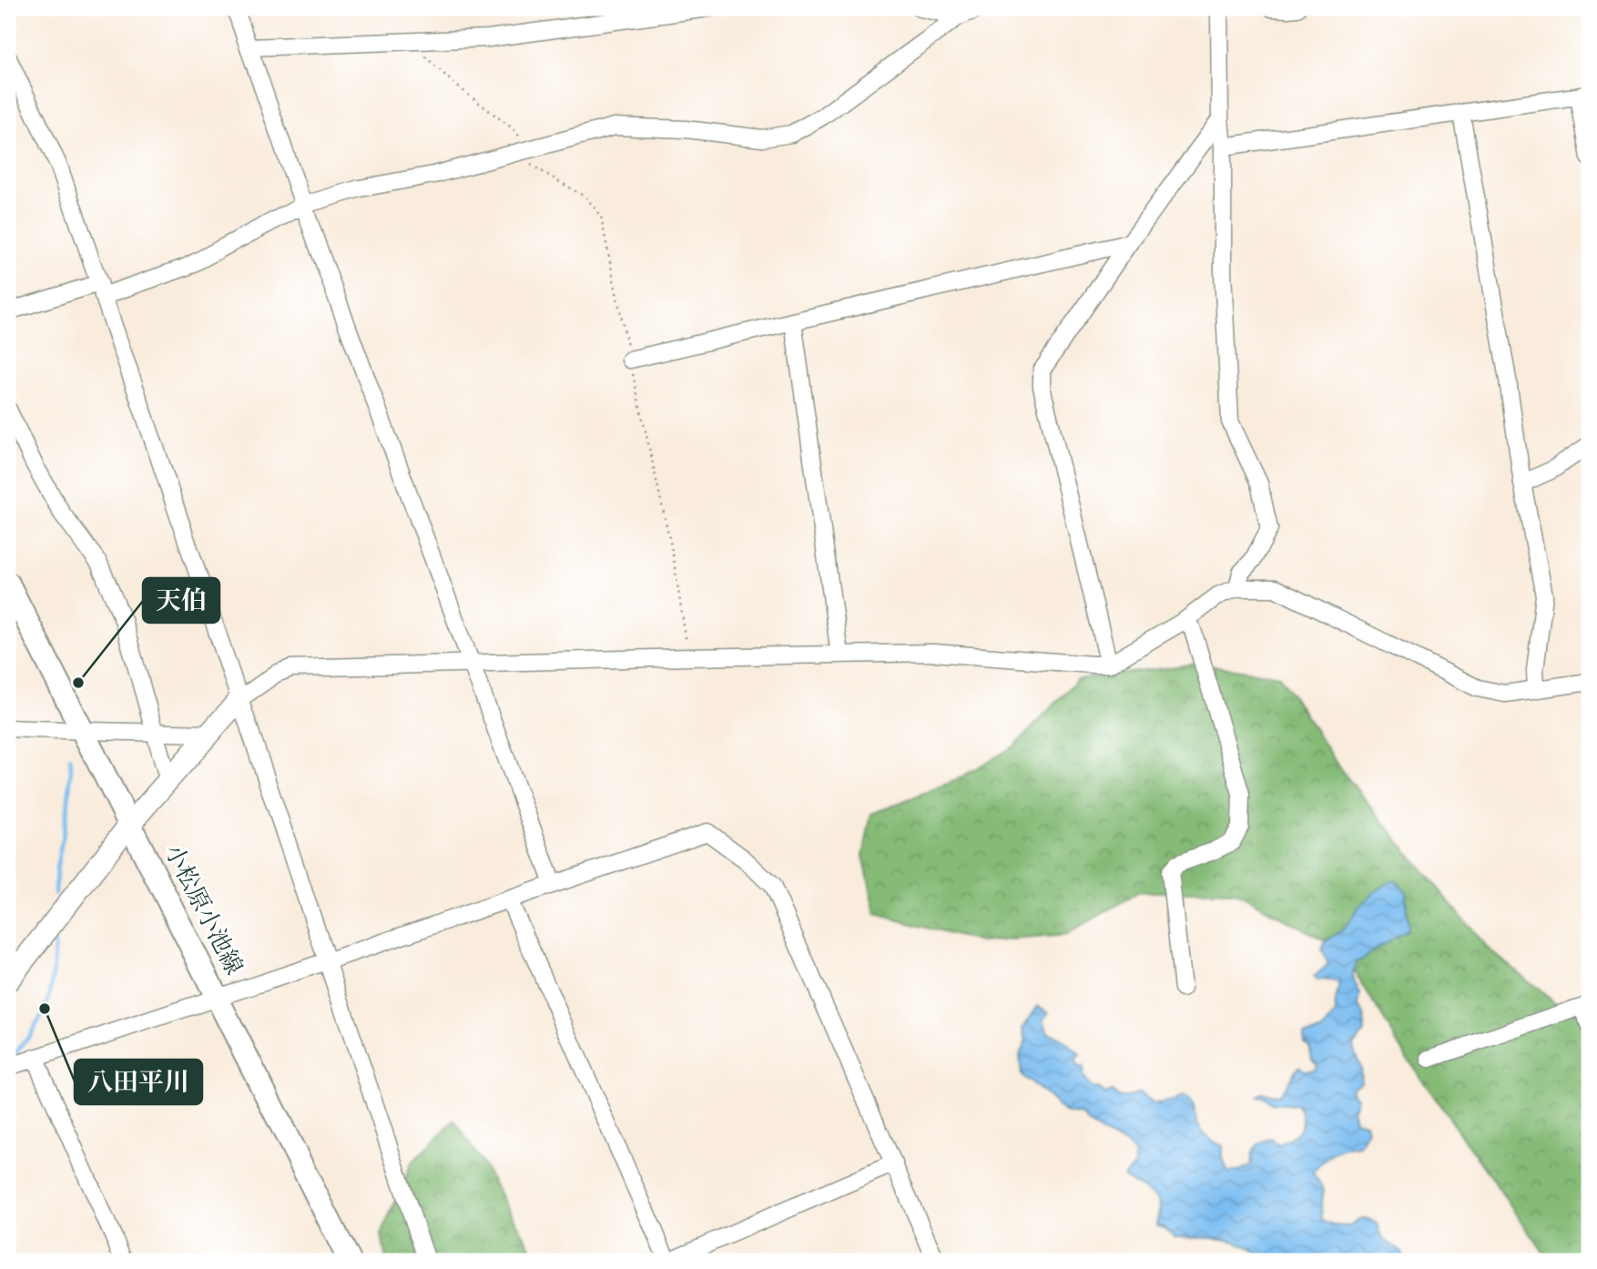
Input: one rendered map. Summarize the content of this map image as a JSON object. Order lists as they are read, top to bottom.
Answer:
{
  "streets": {
    "main road": ["小松原小池線"]
  },
  "places": ["天伯", "八田平川"]
}
